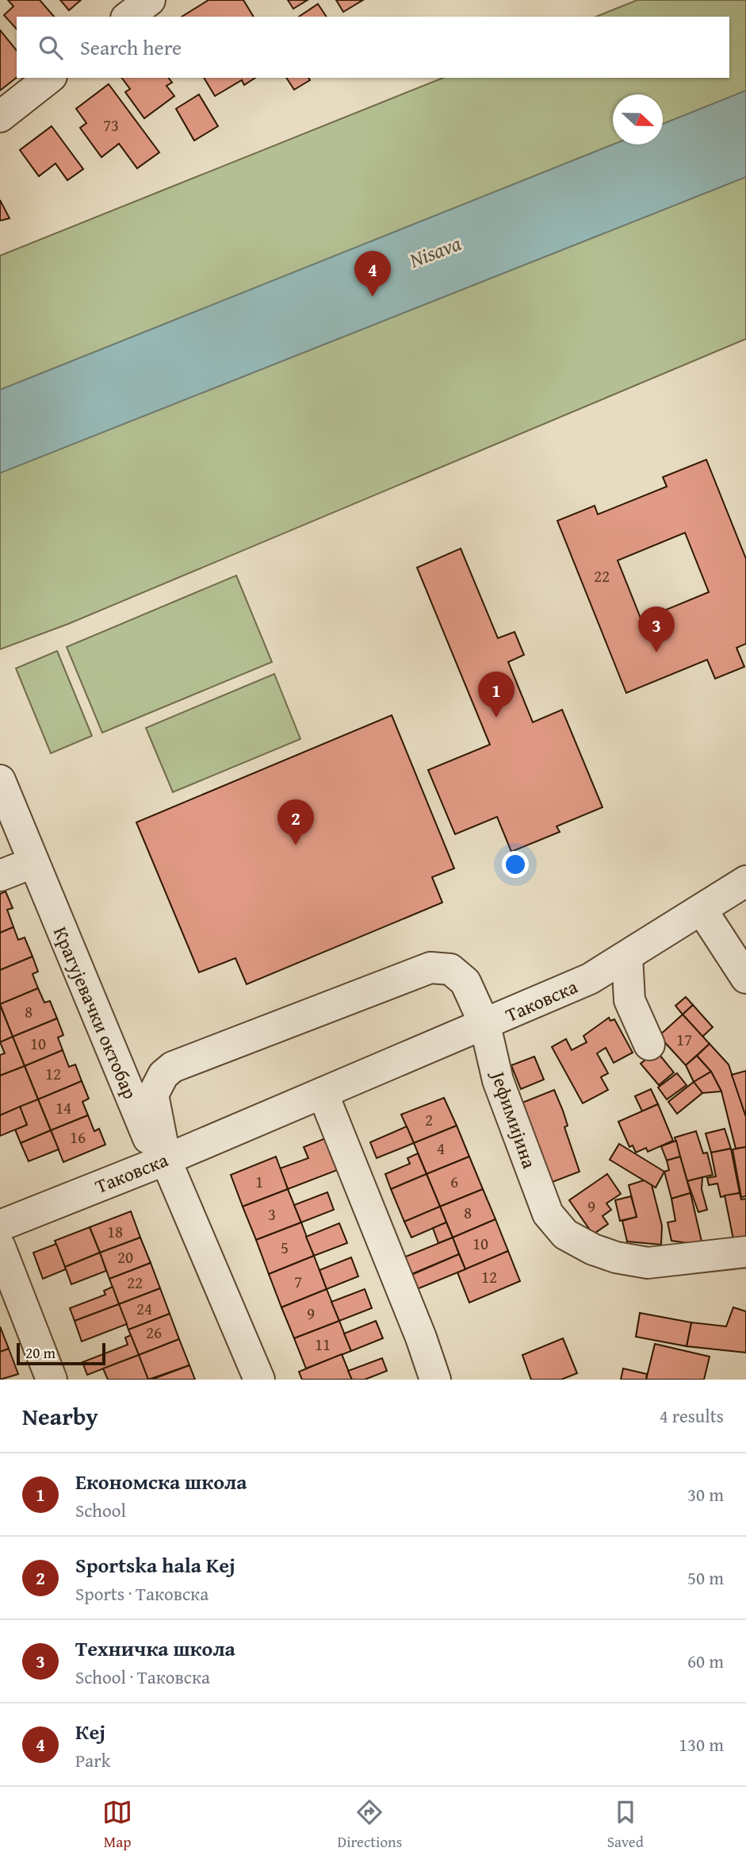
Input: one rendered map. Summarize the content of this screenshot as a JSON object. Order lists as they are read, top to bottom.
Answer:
{
  "streets": {
    "street": ["Таковска", "Крагујевачки октобар", "Јефимијина"]
  },
  "crossings": [
    ["Таковска", "Крагујевачки октобар"],
    ["Таковска", "Јефимијина"],
    ["Крагујевачки октобар", "Јефимијина"]
  ],
  "water": ["Nisava"],
  "house_numbers": [
    "73",
    "22",
    "8",
    "17",
    "10",
    "12",
    "14",
    "2",
    "16",
    "4",
    "1",
    "6",
    "9",
    "8",
    "3",
    "18",
    "10",
    "5",
    "20",
    "12",
    "7",
    "22",
    "24",
    "9",
    "26",
    "11"
  ],
  "scale_bar": "20 m",
  "north": "right",
  "page": {
    "search": "Search here",
    "pins": [
      "4",
      "3",
      "1",
      "2"
    ],
    "scale": "20 m",
    "heading": ["Nearby", "4 results"],
    "list": [
      {
        "mark": "1",
        "name": "Економска школа",
        "note": "School",
        "value": "30 m"
      },
      {
        "mark": "2",
        "name": "Sportska hala Kej",
        "note": "Sports · Таковска",
        "value": "50 m"
      },
      {
        "mark": "3",
        "name": "Техничка школа",
        "note": "School · Таковска",
        "value": "60 m"
      },
      {
        "mark": "4",
        "name": "Кеј",
        "note": "Park",
        "value": "130 m"
      }
    ],
    "nav": ["Map", "Directions", "Saved"]
  }
}
